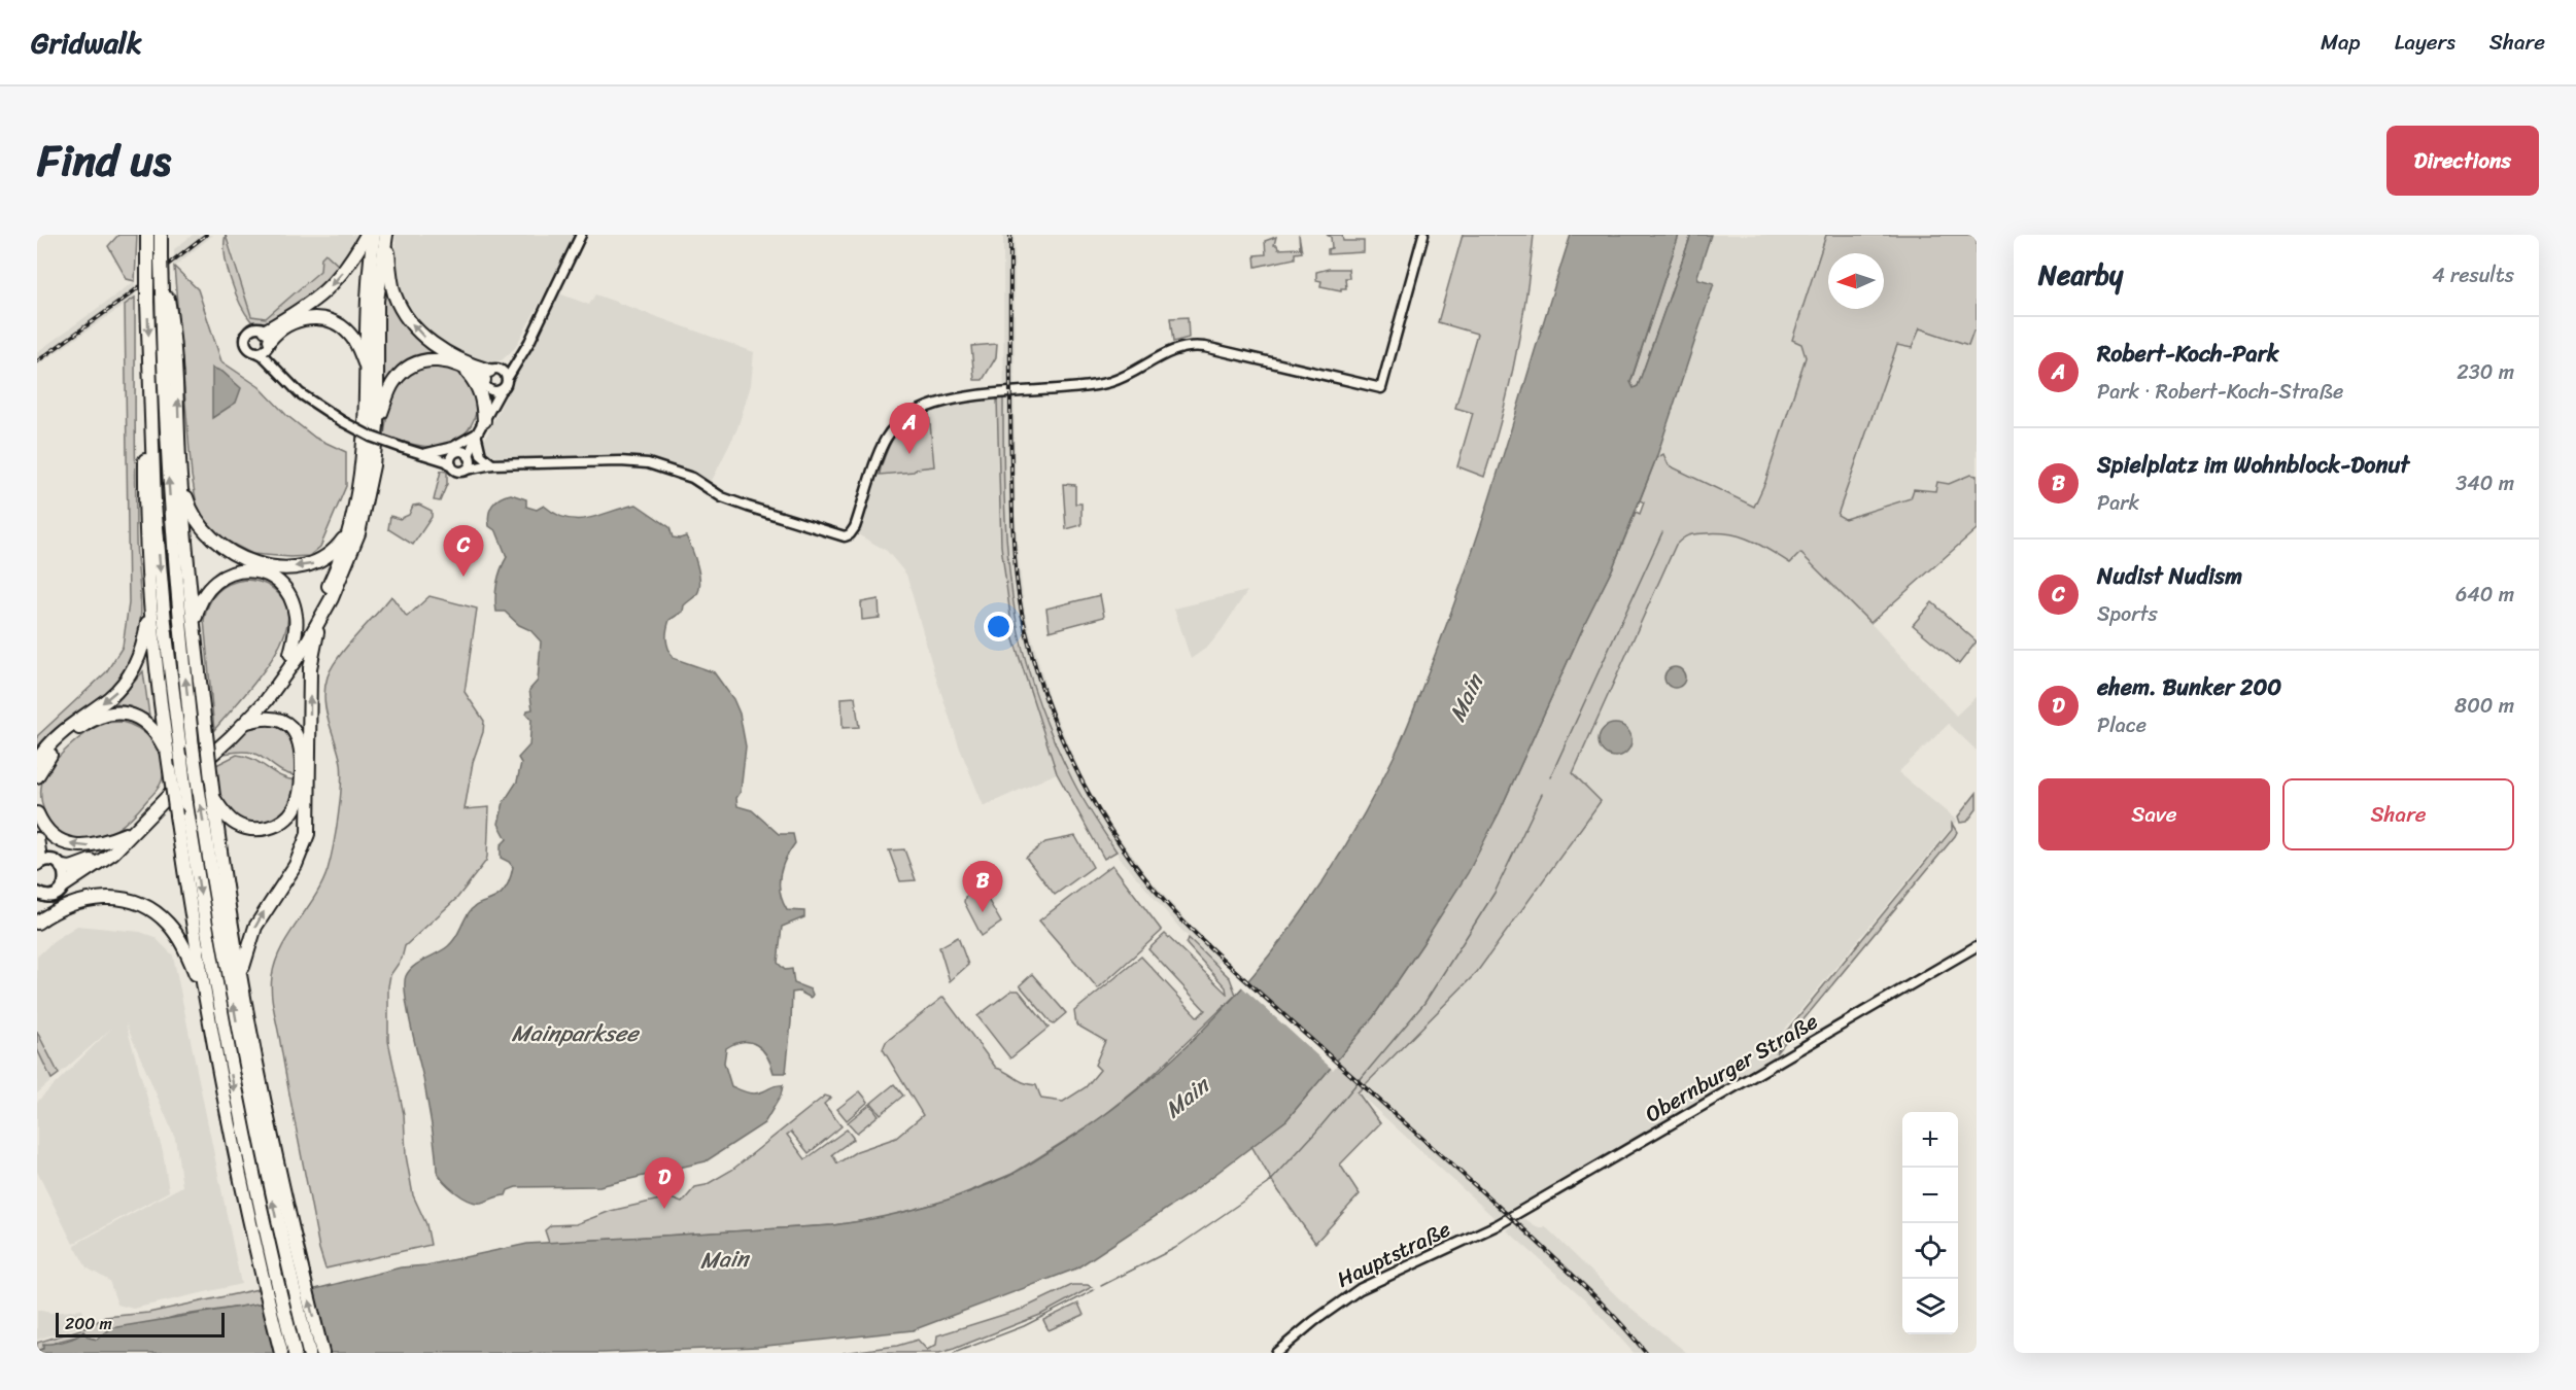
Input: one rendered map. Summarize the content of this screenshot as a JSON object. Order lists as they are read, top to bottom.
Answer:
{
  "streets": {
    "street": ["Obernburger Straße", "Hauptstraße"]
  },
  "crossings": [
    ["Obernburger Straße", "Hauptstraße"]
  ],
  "water": ["Main", "Mainparksee"],
  "scale_bar": "200 m",
  "north": "left",
  "page": {
    "header": "Gridwalk",
    "nav": ["Map", "Layers", "Share"],
    "title": "Find us",
    "buttons": [
      "Directions",
      ["Save", "Share"]
    ],
    "heading": ["Nearby", "4 results"],
    "list": [
      {
        "mark": "A",
        "name": "Robert-Koch-Park",
        "note": "Park · Robert-Koch-Straße",
        "value": "230 m"
      },
      {
        "mark": "B",
        "name": "Spielplatz im Wohnblock-Donut",
        "note": "Park",
        "value": "340 m"
      },
      {
        "mark": "C",
        "name": "Nudist Nudism",
        "note": "Sports",
        "value": "640 m"
      },
      {
        "mark": "D",
        "name": "ehem. Bunker 200",
        "note": "Place",
        "value": "800 m"
      }
    ],
    "pins": [
      "A",
      "C",
      "B",
      "D"
    ],
    "map_buttons": ["+", "−"],
    "scale": "200 m"
  }
}
